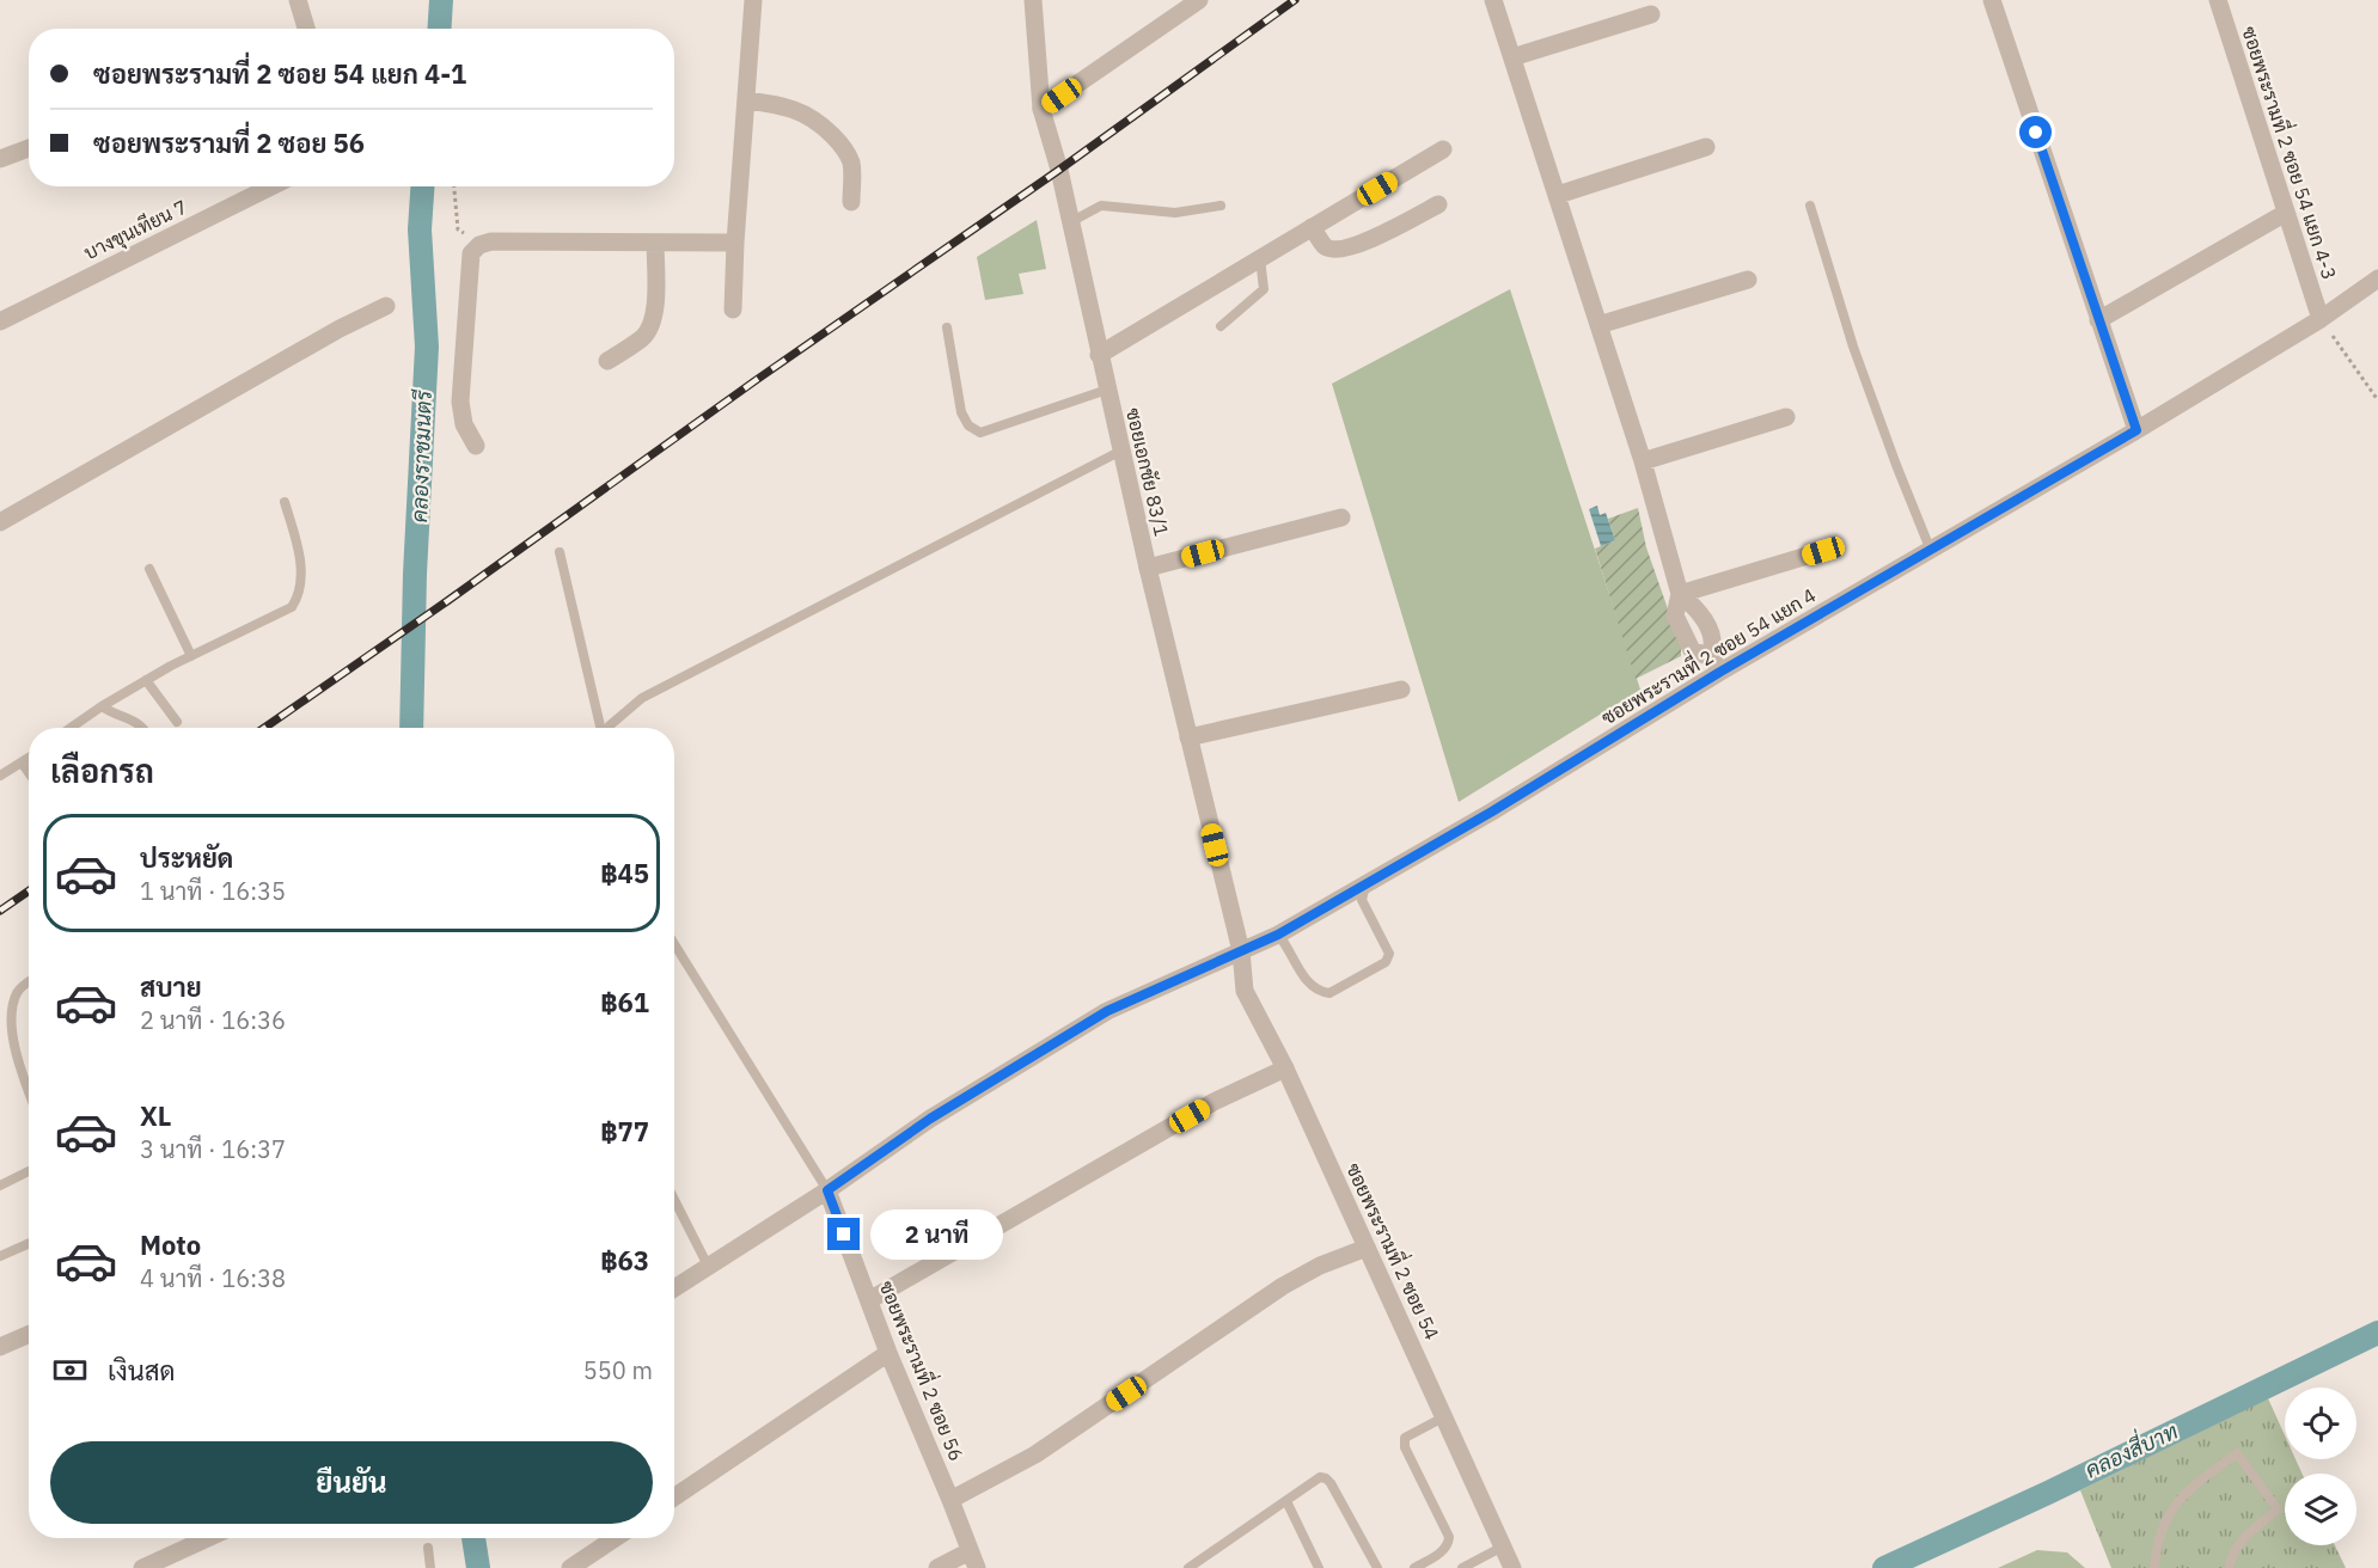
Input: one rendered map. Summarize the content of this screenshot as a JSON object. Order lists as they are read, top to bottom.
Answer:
{
  "streets": {
    "street": [
      "ซอยพระรามที่ 2 ซอย 54 แยก 4-3",
      "บางขุนเทียน 7",
      "ซอยเอกชัย 83/1",
      "ซอยพระรามที่ 2 ซอย 54 แยก 4",
      "ซอยพระรามที่ 2 ซอย 54",
      "ซอยพระรามที่ 2 ซอย 56"
    ]
  },
  "crossings": [
    ["ซอยพระรามที่ 2 ซอย 54 แยก 4-3", "ซอยพระรามที่ 2 ซอย 54 แยก 4"],
    ["ซอยเอกชัย 83/1", "ซอยพระรามที่ 2 ซอย 54 แยก 4"],
    ["ซอยเอกชัย 83/1", "ซอยพระรามที่ 2 ซอย 54"],
    ["ซอยพระรามที่ 2 ซอย 54 แยก 4", "ซอยพระรามที่ 2 ซอย 54"],
    ["ซอยพระรามที่ 2 ซอย 54 แยก 4", "ซอยพระรามที่ 2 ซอย 56"]
  ],
  "water": ["คลองราชมนตรี", "คลองสี่บาท"],
  "page": {
    "banner": ["ซอยพระรามที่ 2 ซอย 54 แยก 4-1", "ซอยพระรามที่ 2 ซอย 56"],
    "heading": "เลือกรถ",
    "list": [
      {
        "name": "ประหยัด",
        "note": "1 นาที · 16:35",
        "value": "฿45"
      },
      {
        "name": "สบาย",
        "note": "2 นาที · 16:36",
        "value": "฿61"
      },
      {
        "name": "XL",
        "note": "3 นาที · 16:37",
        "value": "฿77"
      },
      {
        "name": "Moto",
        "note": "4 นาที · 16:38",
        "value": "฿63"
      }
    ],
    "bubble": "2 นาที",
    "pay": ["เงินสด", "550 m"],
    "buttons": "ยืนยัน"
  }
}
